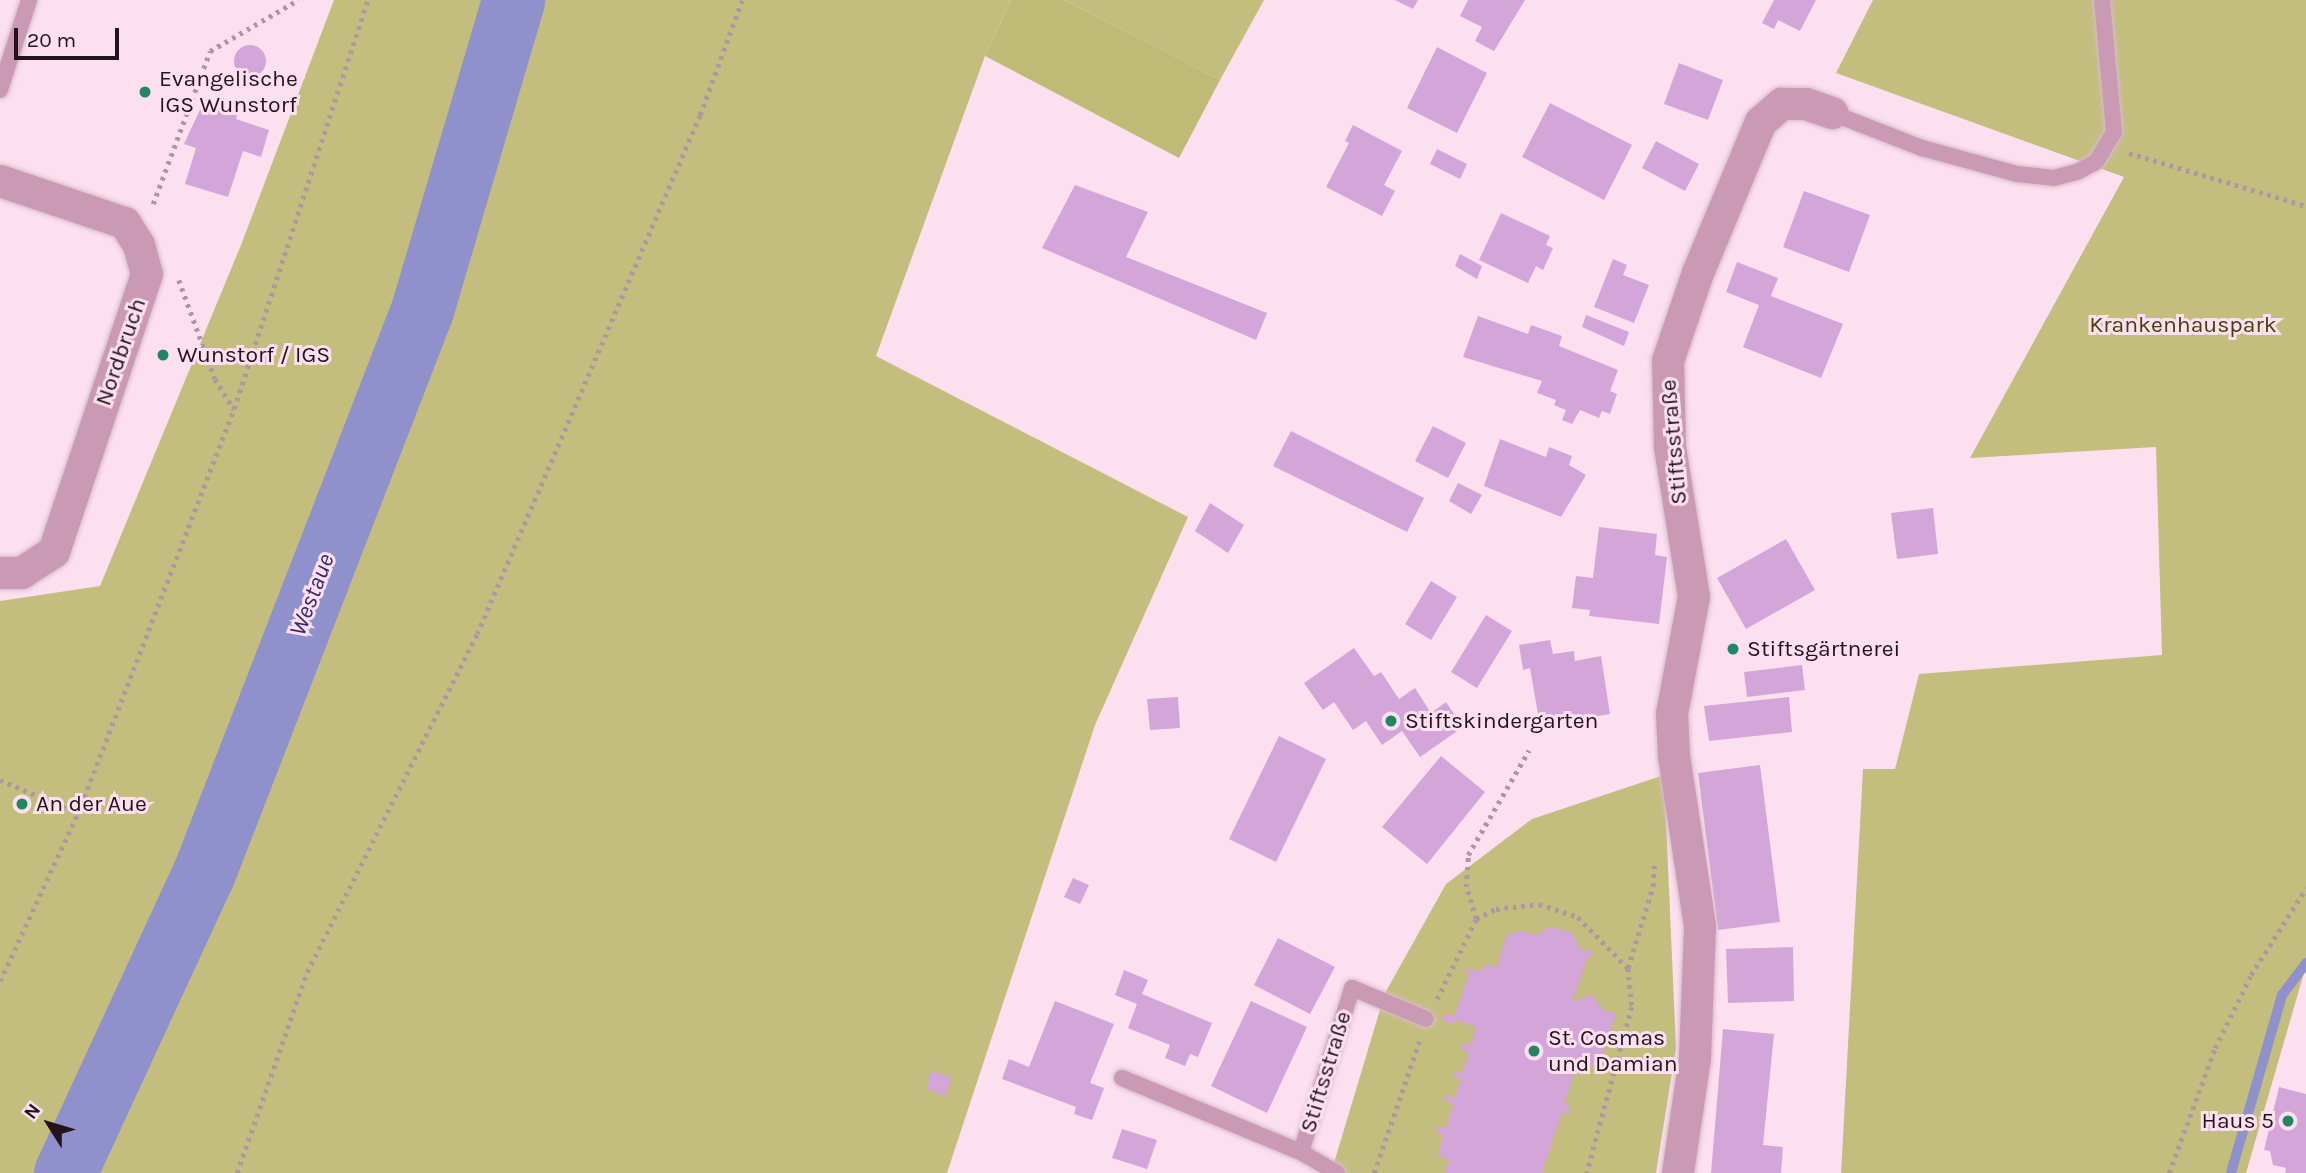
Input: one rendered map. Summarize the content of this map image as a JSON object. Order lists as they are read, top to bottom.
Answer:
{
  "streets": {
    "street": ["Nordbruch", "Stiftsstraße"]
  },
  "water": ["Westaue"],
  "parks": ["Krankenhauspark"],
  "places": [
    "Evangelische IGS Wunstorf",
    "Wunstorf / IGS",
    "Stiftsgärtnerei",
    "Stiftskindergarten",
    "An der Aue",
    "St. Cosmas und Damian",
    "Haus 5"
  ],
  "scale_bar": "20 m",
  "north": "top left"
}
